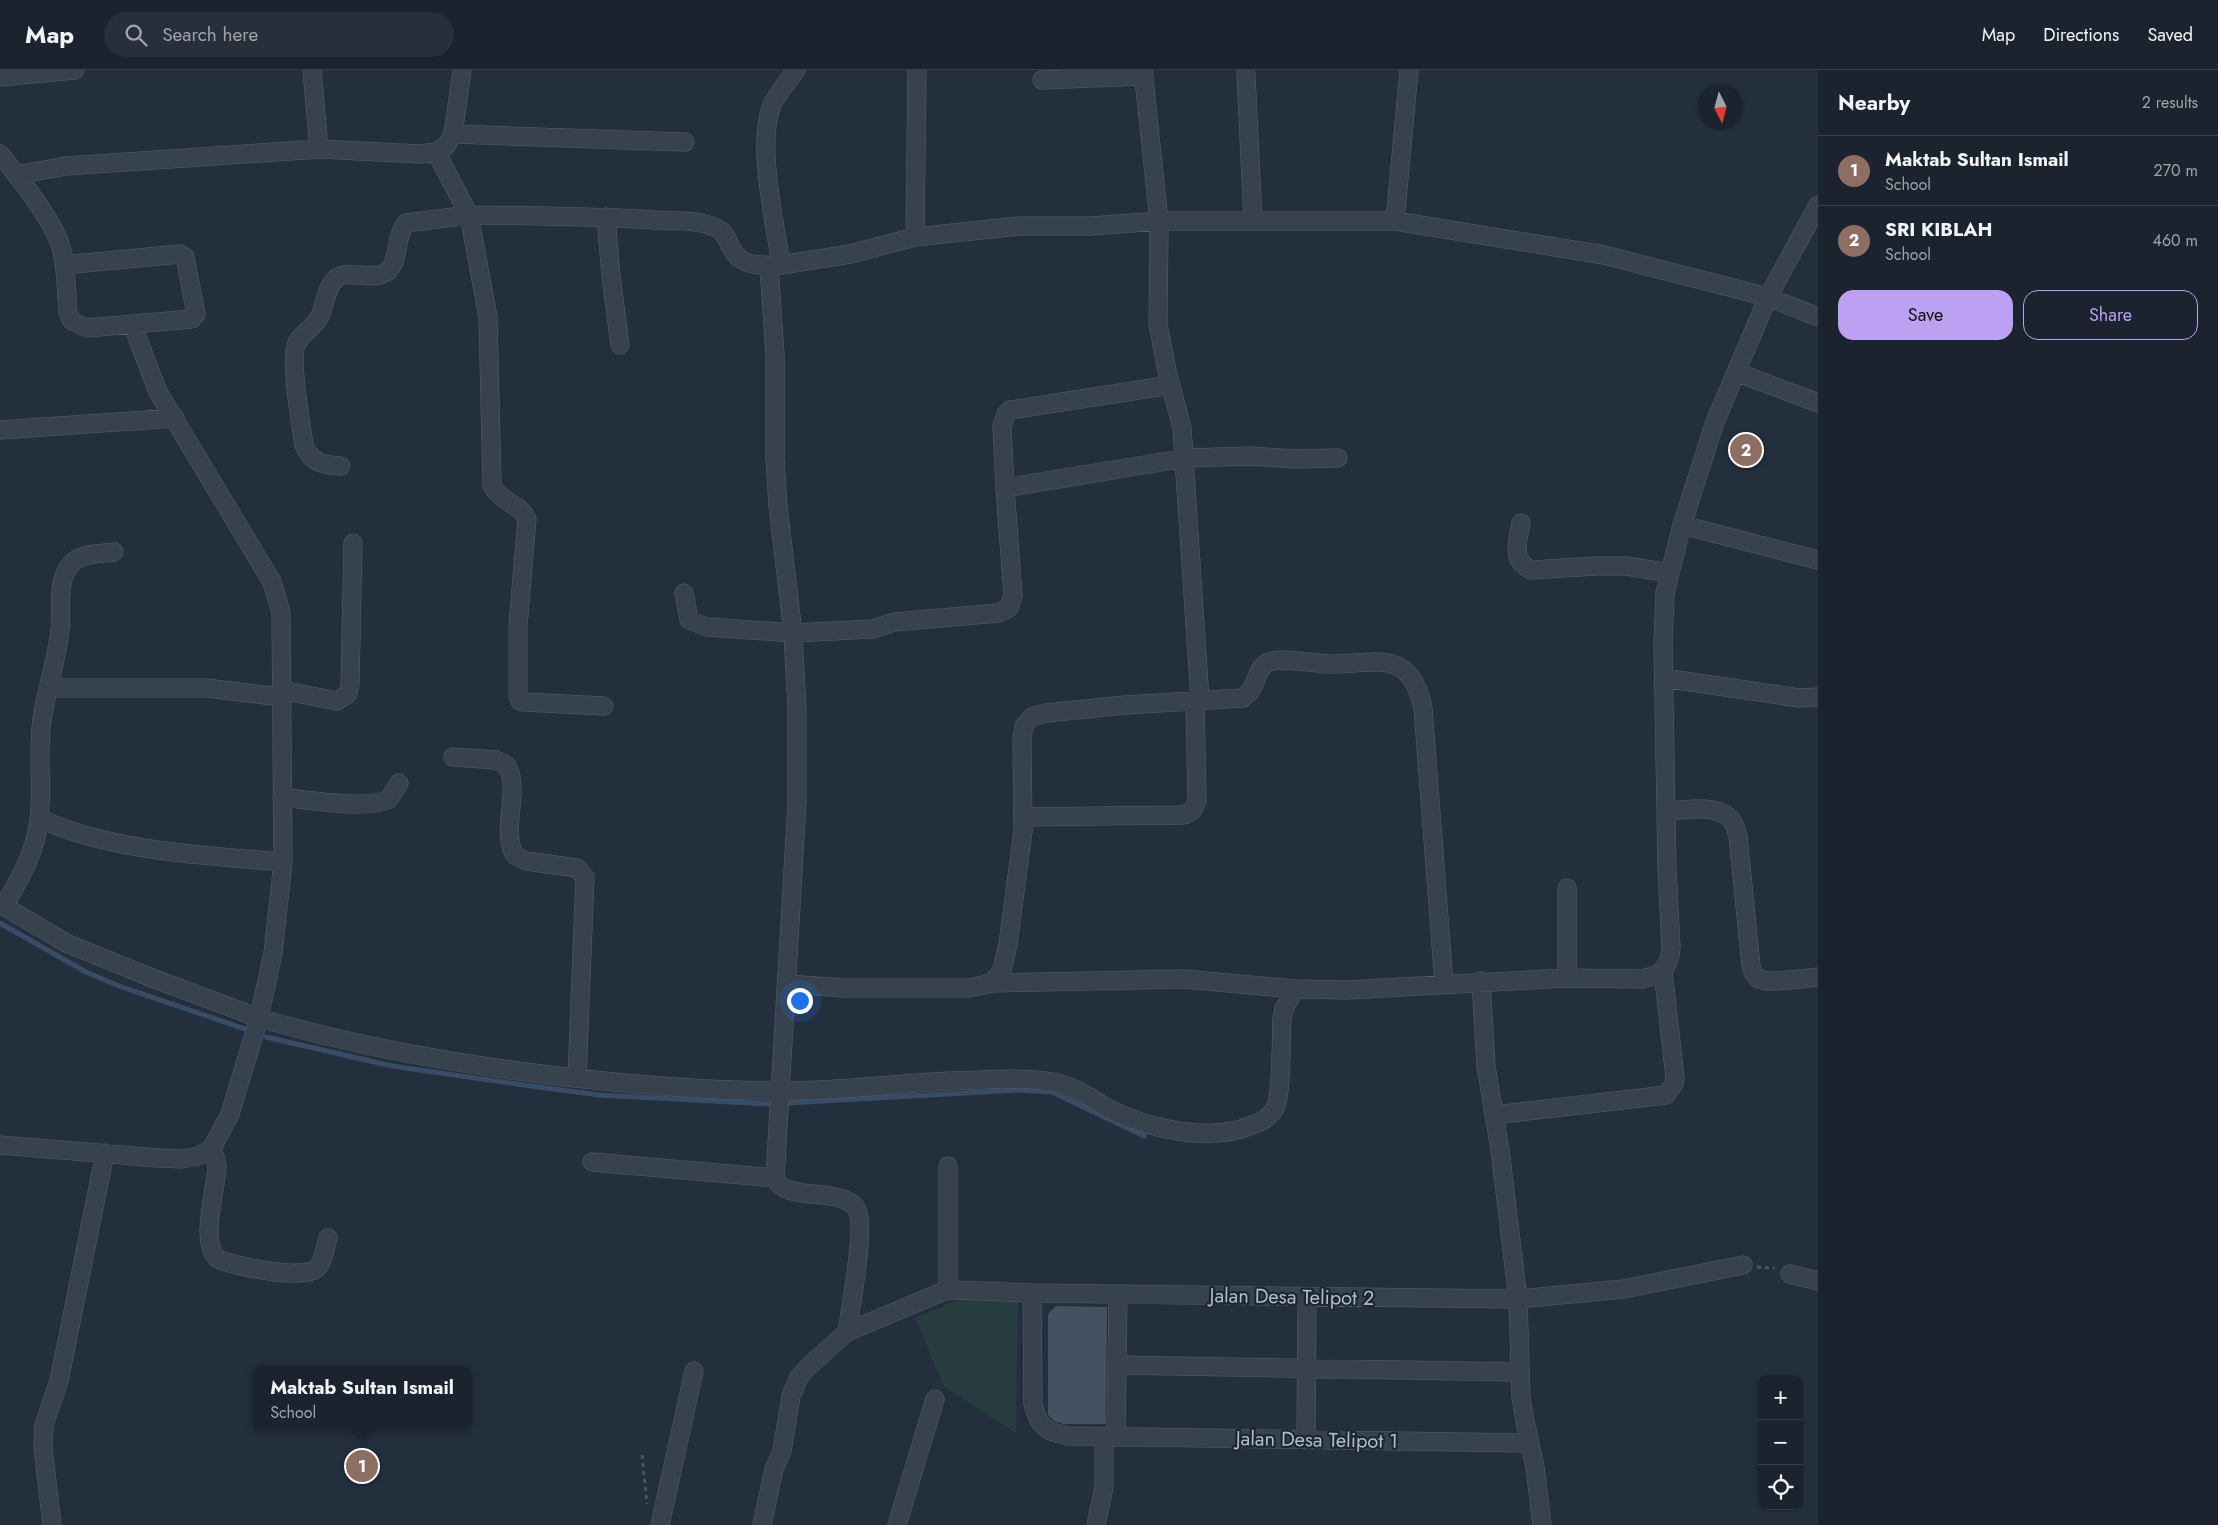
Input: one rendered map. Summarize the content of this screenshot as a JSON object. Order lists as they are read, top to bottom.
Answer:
{
  "streets": {
    "street": ["Jalan Desa Telipot 2", "Jalan Desa Telipot 1"]
  },
  "crossings": [
    ["Jalan Desa Telipot 2", "Jalan Desa Telipot 1"]
  ],
  "north": "bottom",
  "page": {
    "header": "Map",
    "search": "Search here",
    "nav": ["Map", "Directions", "Saved"],
    "heading": ["Nearby", "2 results"],
    "list": [
      {
        "mark": "1",
        "name": "Maktab Sultan Ismail",
        "note": "School",
        "value": "270 m"
      },
      {
        "mark": "2",
        "name": "SRI KIBLAH",
        "note": "School",
        "value": "460 m"
      }
    ],
    "buttons": ["Save", "Share"],
    "pins": ["2", "1"],
    "popup": ["Maktab Sultan Ismail", "School"],
    "map_buttons": ["+", "−"]
  }
}
